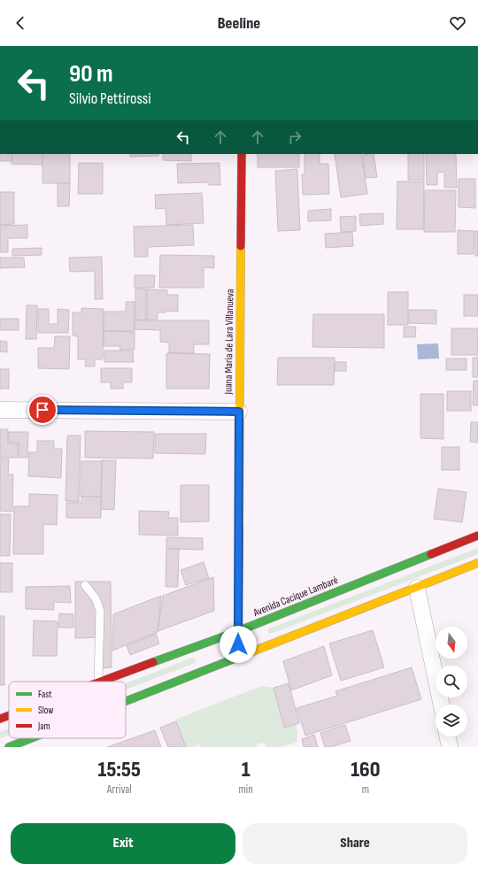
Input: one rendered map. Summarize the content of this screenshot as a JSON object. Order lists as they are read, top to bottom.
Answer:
{
  "streets": {
    "main road": ["Juana Maria de Lara Villanueva", "Avenida Cacique Lambaré"]
  },
  "crossings": [
    ["Juana Maria de Lara Villanueva", "Avenida Cacique Lambaré"]
  ],
  "legend": ["Fast", "Slow", "Jam"],
  "north": "bottom",
  "page": {
    "header": "Beeline",
    "turn": ["90 m", "Silvio Pettirossi"],
    "eta": [
      "15:55",
      "Arrival",
      "1",
      "min",
      "160",
      "m"
    ],
    "buttons": ["Exit", "Share"]
  }
}
